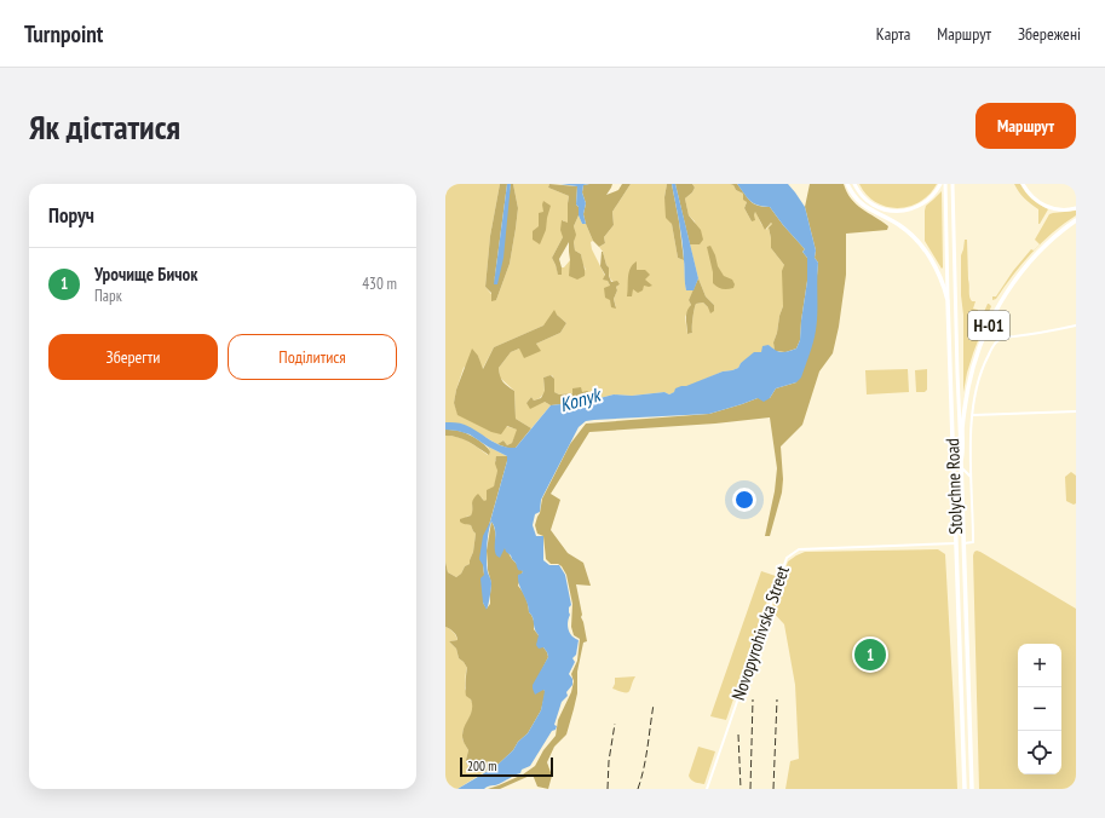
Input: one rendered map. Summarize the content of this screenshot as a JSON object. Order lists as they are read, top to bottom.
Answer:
{
  "streets": {
    "highway": ["Н-01", "Stolychne Road"],
    "street": ["Novopyrohivska Street"]
  },
  "crossings": [
    ["Н-01", "Stolychne Road"],
    ["Stolychne Road", "Novopyrohivska Street"]
  ],
  "water": ["Konyk"],
  "scale_bar": "200 m",
  "page": {
    "header": "Turnpoint",
    "nav": ["Карта", "Маршрут", "Збережені"],
    "buttons": [
      "Маршрут",
      ["Зберегти", "Поділитися"]
    ],
    "title": "Як дістатися",
    "heading": "Поруч",
    "list": [
      {
        "mark": "1",
        "name": "Урочище Бичок",
        "note": "Парк",
        "value": "430 m"
      }
    ],
    "pins": "1",
    "map_buttons": ["+", "−"],
    "scale": "200 m"
  }
}
